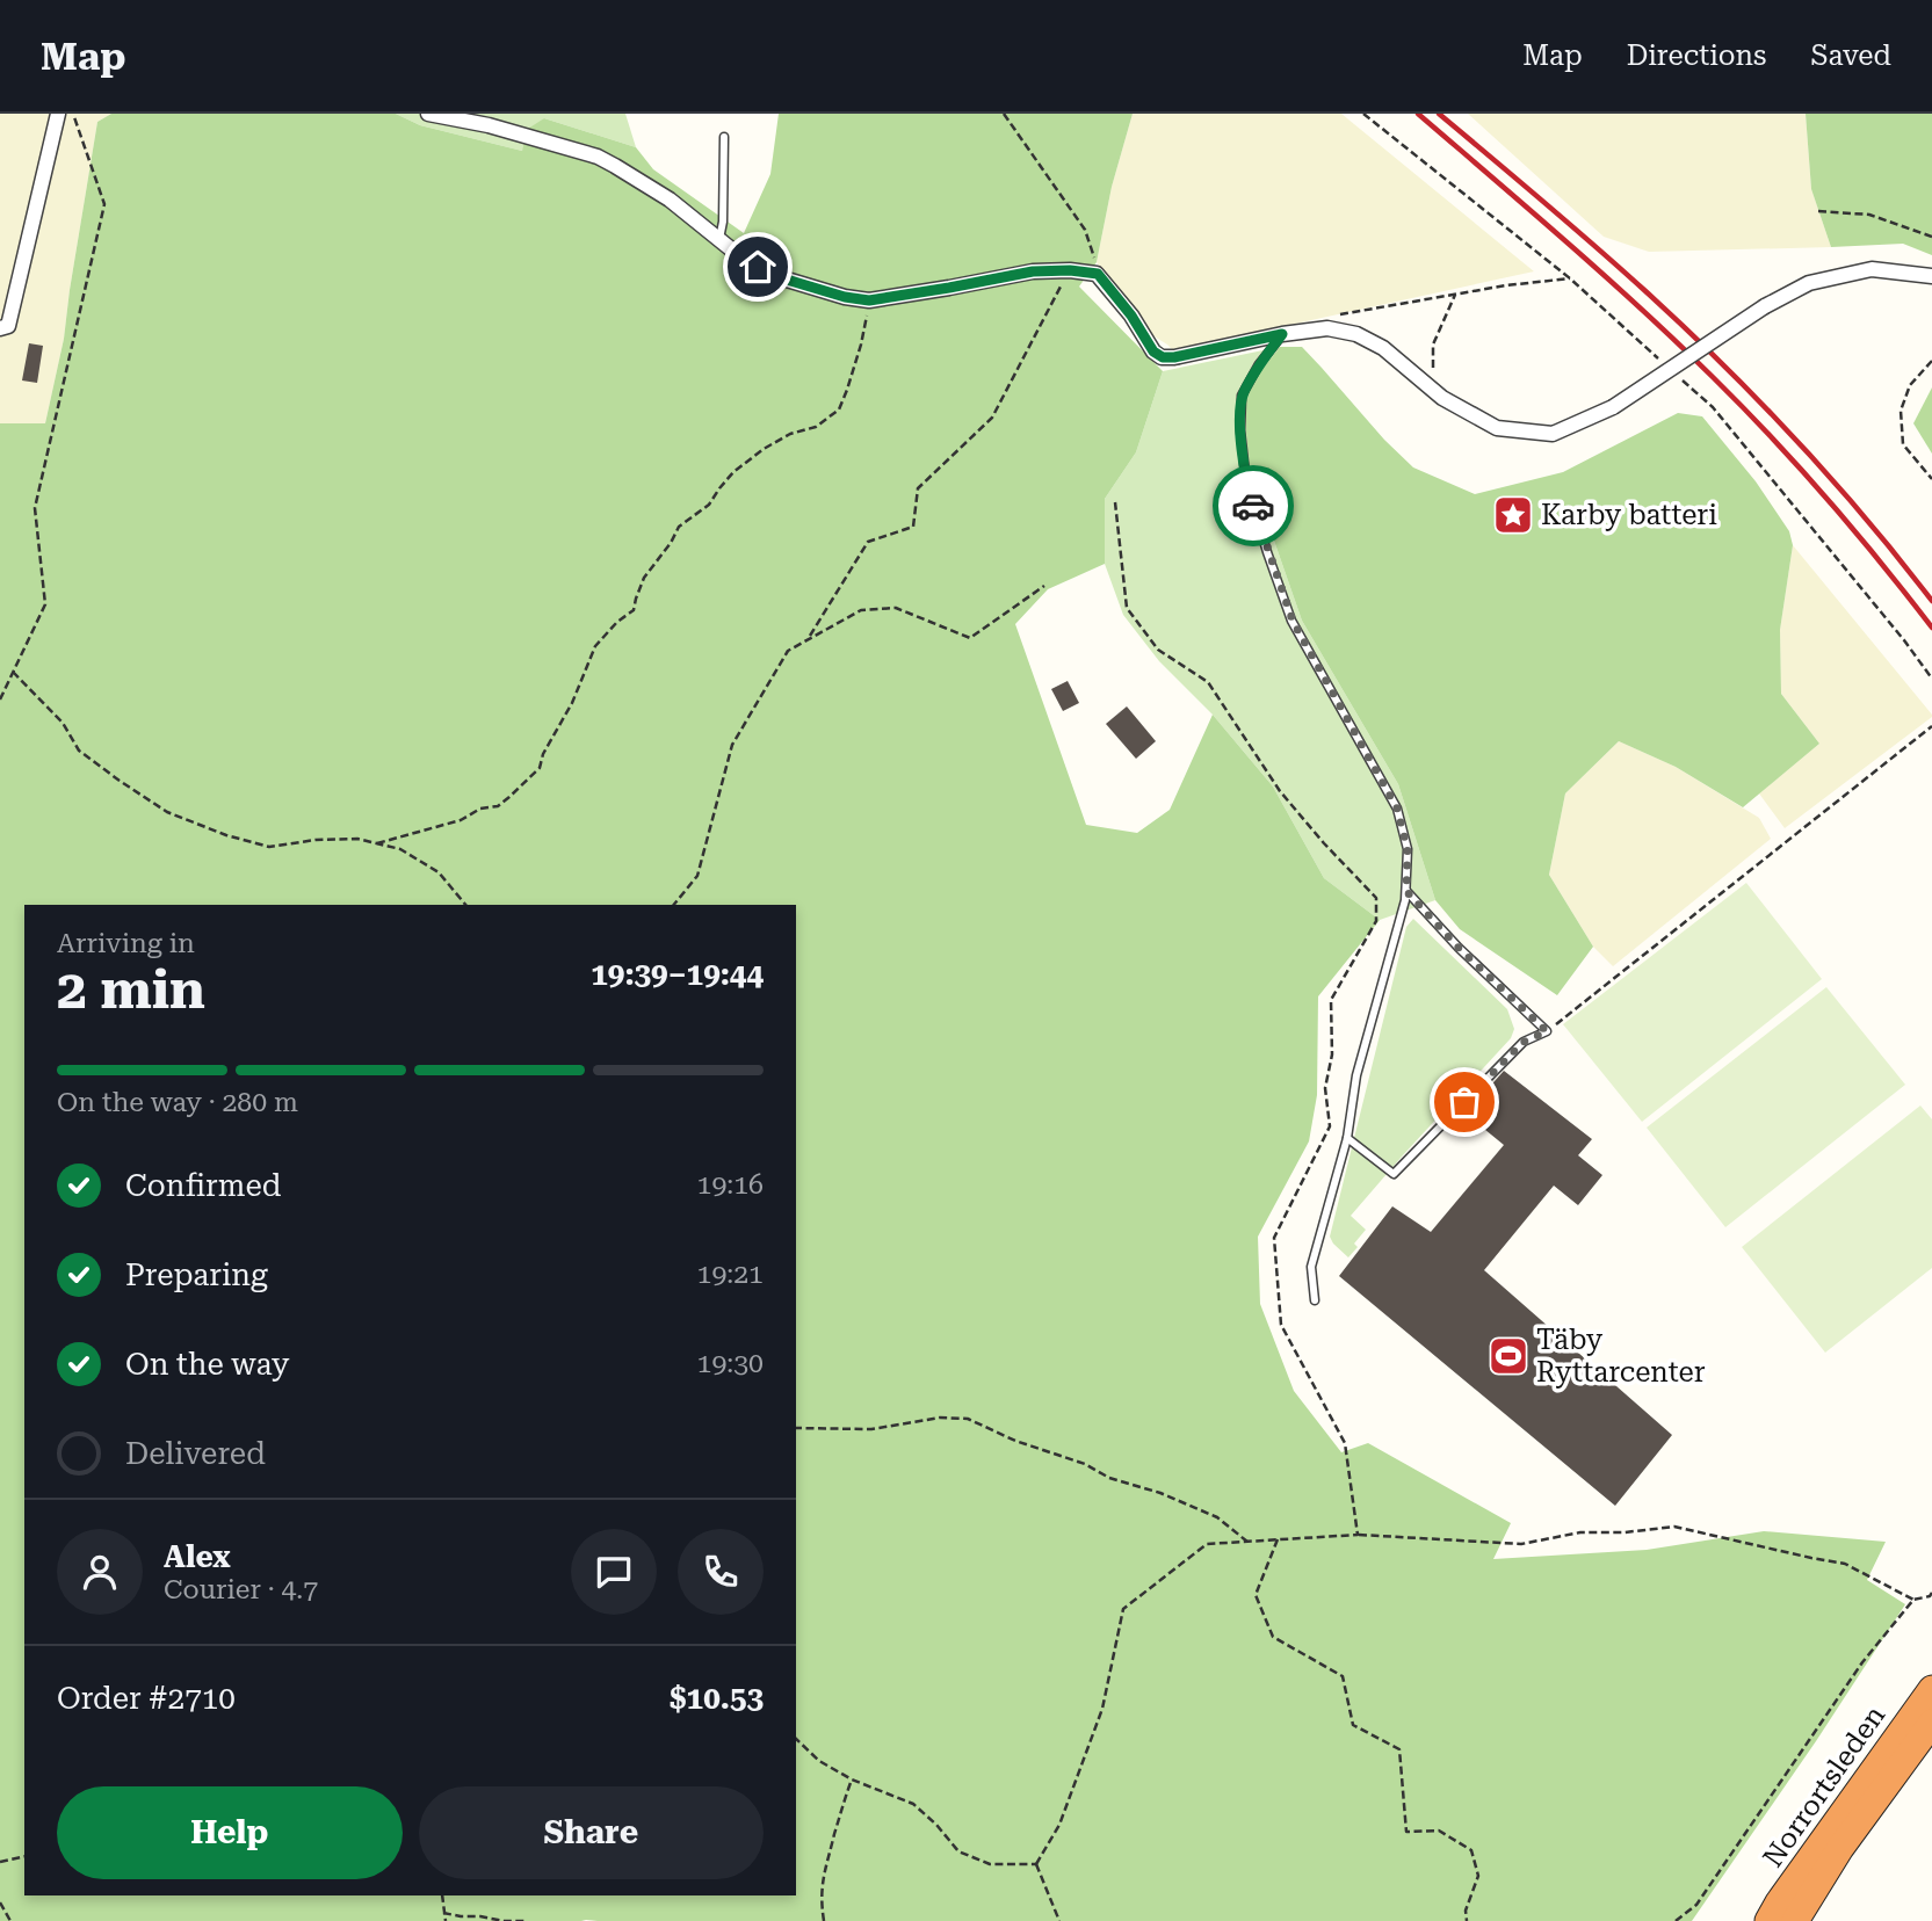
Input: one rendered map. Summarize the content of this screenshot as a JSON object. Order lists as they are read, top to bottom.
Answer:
{
  "streets": {
    "highway": ["Norrortsleden"]
  },
  "places": {
    "place": ["Karby batteri"],
    "sports": ["Täby Ryttarcenter"]
  },
  "page": {
    "header": "Map",
    "nav": ["Map", "Directions", "Saved"],
    "heading": ["2 min", "Arriving in", "19:39–19:44"],
    "panel": [
      "Alex",
      "Courier · 4.7",
      "Order #2710",
      "$10.53"
    ],
    "bar": "On the way · 280 m",
    "list": [
      ["Confirmed", "19:16"],
      ["Preparing", "19:21"],
      ["On the way", "19:30"],
      "Delivered"
    ],
    "buttons": ["Help", "Share"]
  }
}
